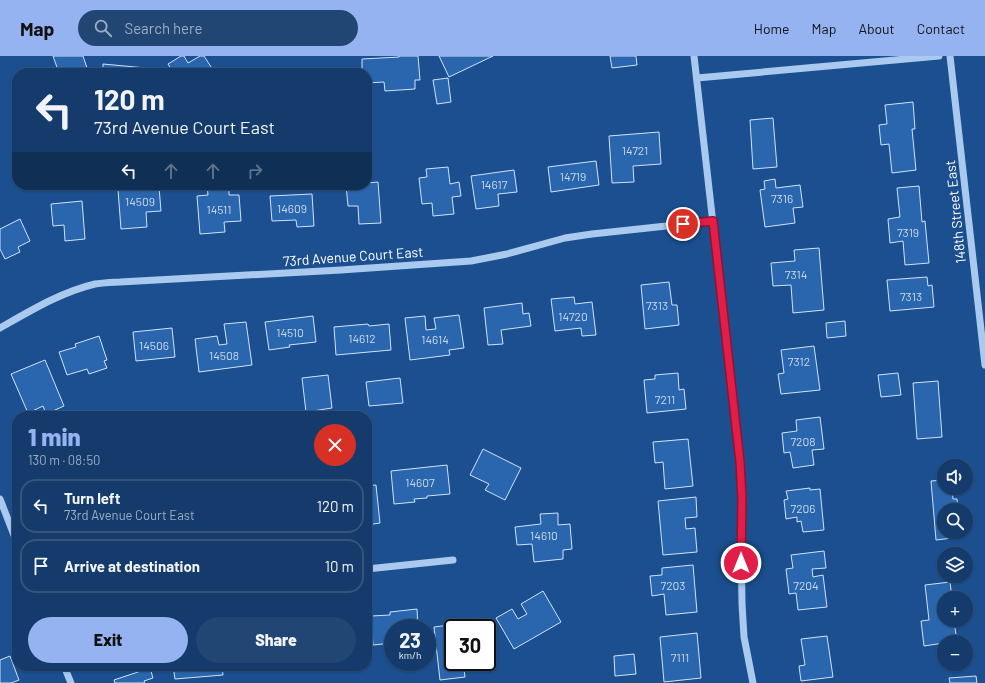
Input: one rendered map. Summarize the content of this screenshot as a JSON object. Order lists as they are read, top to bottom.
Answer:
{
  "streets": {
    "street": ["148th Street East", "73rd Avenue Court East"]
  },
  "house_numbers": [
    "14721",
    "14719",
    "14617",
    "7316",
    "14509",
    "14609",
    "14511",
    "7319",
    "7314",
    "7313",
    "7313",
    "14720",
    "14510",
    "14612",
    "14614",
    "14506",
    "14508",
    "7312",
    "7211",
    "7208",
    "14607",
    "7206",
    "14610",
    "7203",
    "7204",
    "7111"
  ],
  "page": {
    "header": "Map",
    "search": "Search here",
    "nav": [
      "Home",
      "Map",
      "About",
      "Contact"
    ],
    "turn": ["120 m", "73rd Avenue Court East"],
    "heading": ["1 min", "130 m · 08:50"],
    "map_buttons": ["+", "−"],
    "list": [
      {
        "name": "Turn left",
        "note": "73rd Avenue Court East",
        "value": "120 m"
      },
      {
        "name": "Arrive at destination",
        "value": "10 m"
      }
    ],
    "buttons": ["Exit", "Share"],
    "speed": "23 km/h",
    "limit": "30"
  }
}
